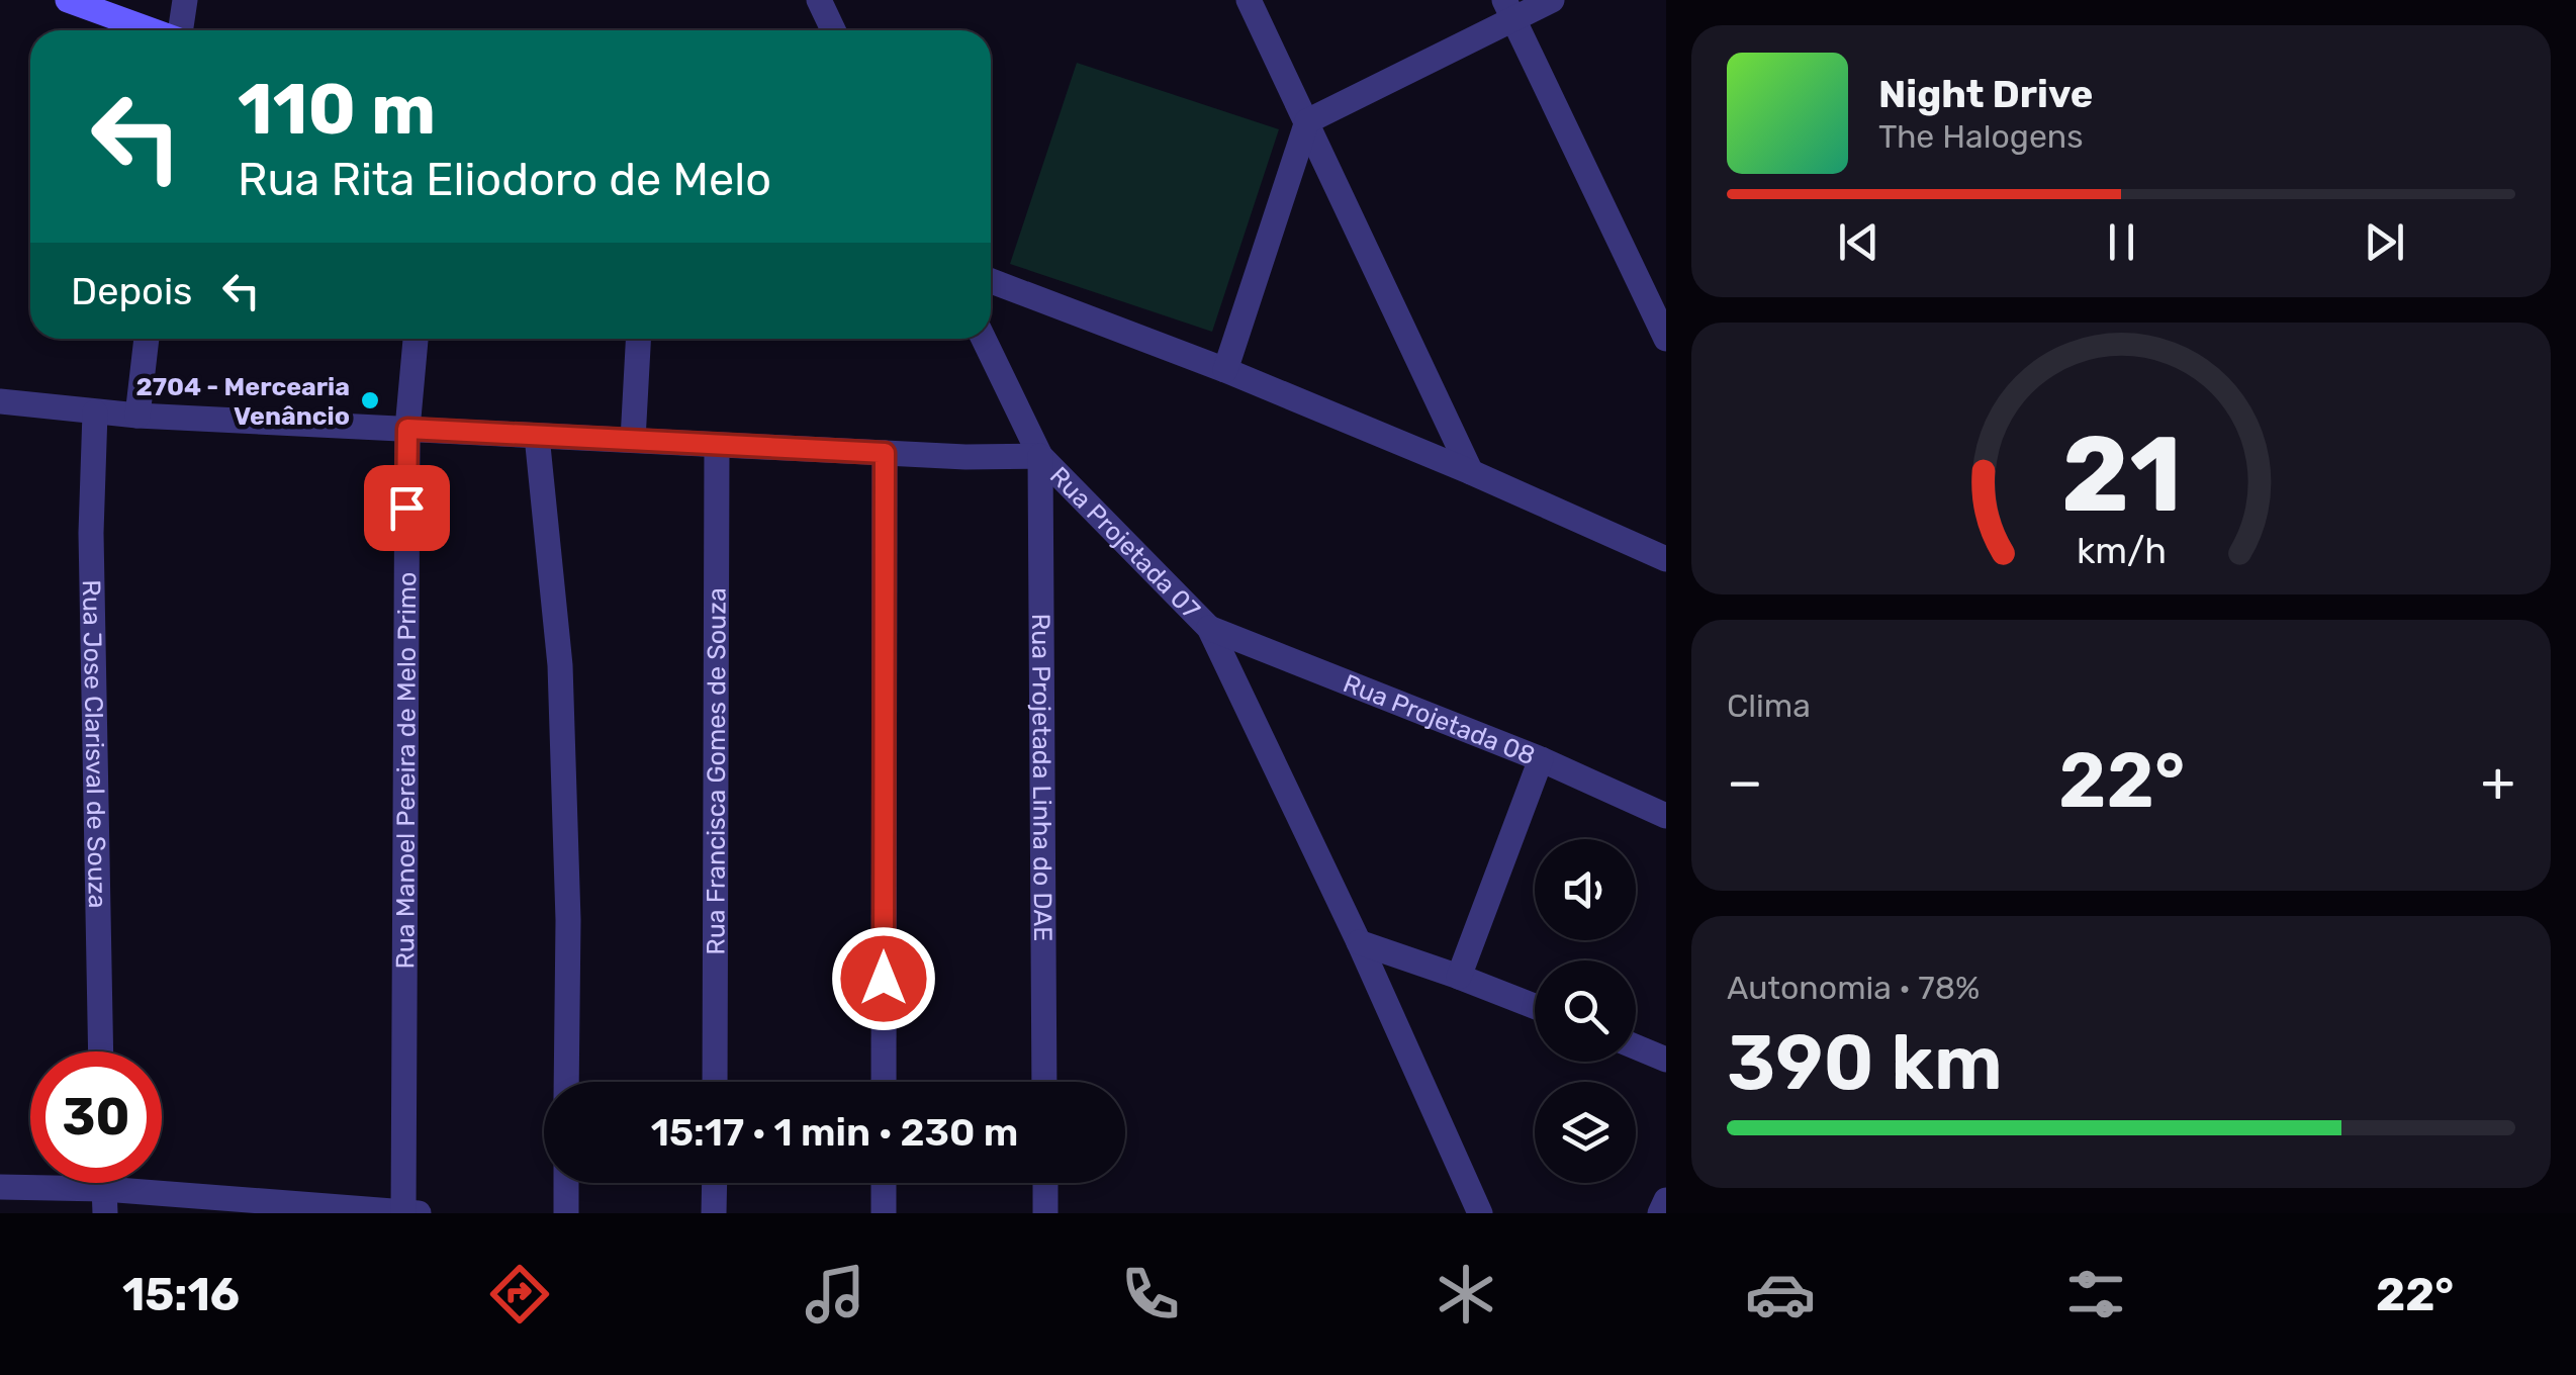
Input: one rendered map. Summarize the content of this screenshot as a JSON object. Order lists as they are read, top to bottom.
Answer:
{
  "streets": {
    "street": [
      "Rua Projetada 07",
      "Rua Projetada 08",
      "Rua Jose Clarisval de Souza",
      "Rua Manoel Pereira de Melo Primo",
      "Rua Francisca Gomes de Souza",
      "Rua Projetada Linha do DAE"
    ]
  },
  "crossings": [
    ["Rua Projetada 07", "Rua Projetada 08"],
    ["Rua Projetada 07", "Rua Projetada Linha do DAE"]
  ],
  "places": ["2704 - Mercearia Venâncio"],
  "page": {
    "turn": ["110 m", "Rua Rita Eliodoro de Melo"],
    "song": ["Night Drive", "The Halogens"],
    "then": "Depois",
    "tile": [
      "Clima",
      ["Autonomia · 78%", "390 km"]
    ],
    "heat": ["−", "22°", "+"],
    "limit": "30",
    "trip": "15:17 · 1 min · 230 m",
    "tabs": ["15:16", "22°"],
    "gauge": ["21", "km/h"]
  }
}
